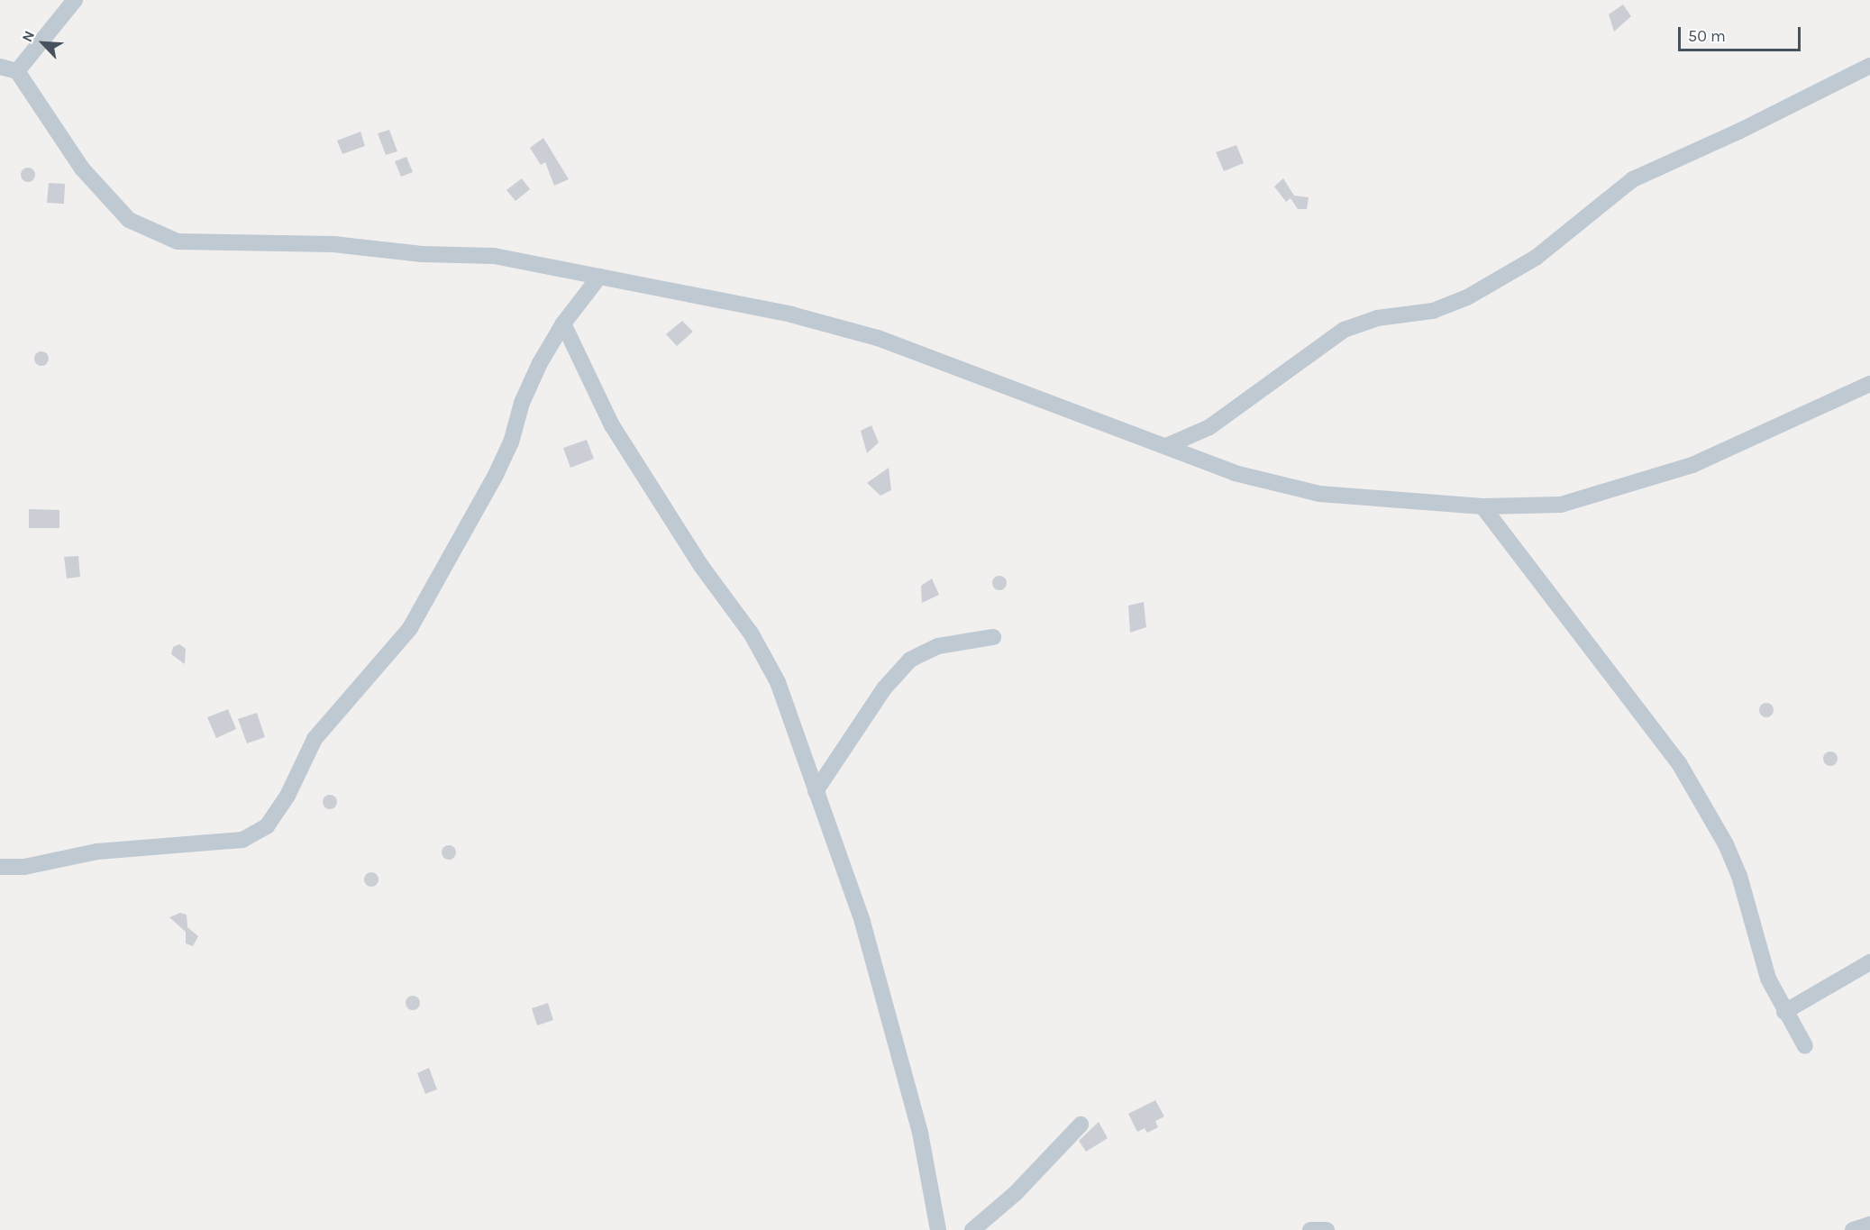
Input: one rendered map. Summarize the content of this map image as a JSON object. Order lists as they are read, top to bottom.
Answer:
{
  "scale_bar": "50 m",
  "north": "top left"
}
